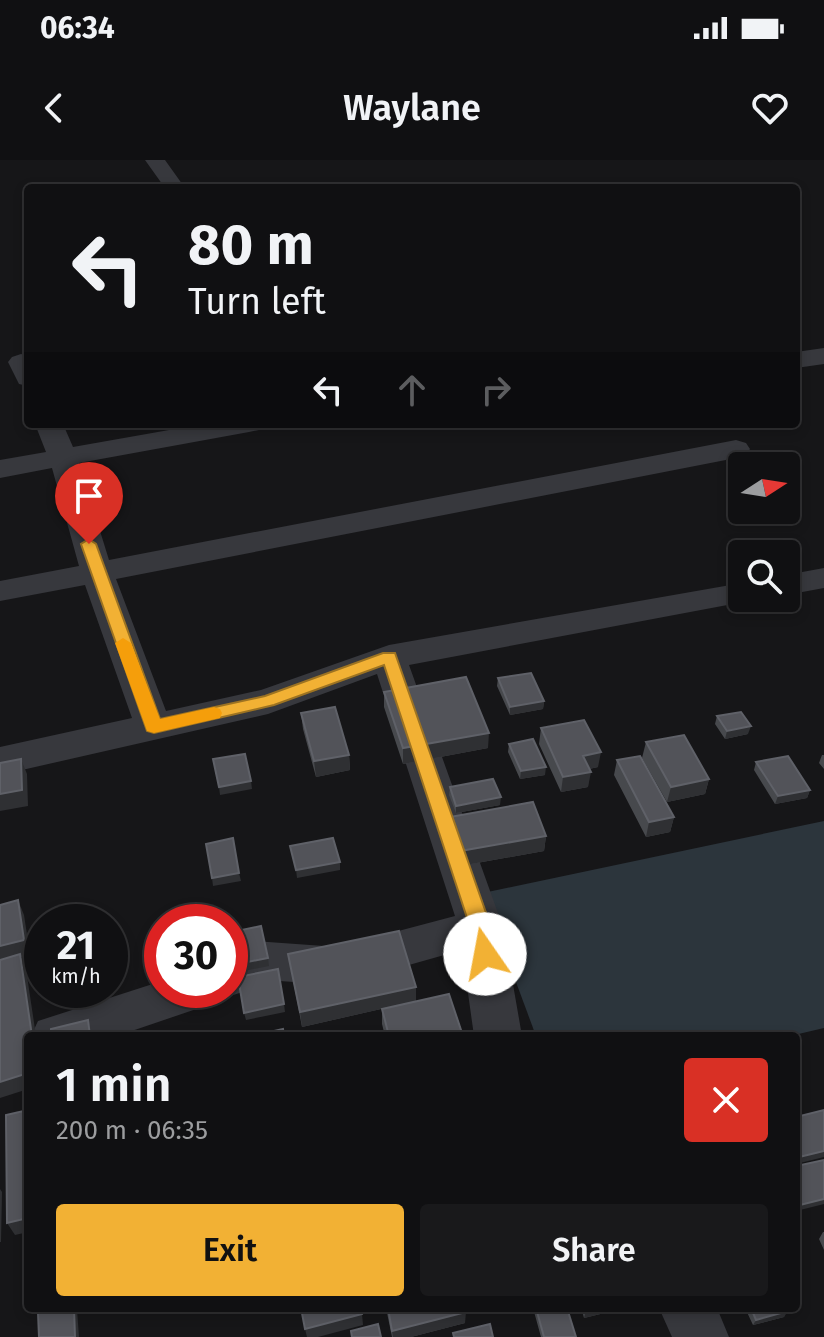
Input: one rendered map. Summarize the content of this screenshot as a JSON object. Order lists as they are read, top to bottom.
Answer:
{
  "north": "right",
  "page": {
    "status": "06:34",
    "header": "Waylane",
    "turn": ["80 m", "Turn left"],
    "speed": "21 km/h",
    "limit": "30",
    "heading": ["1 min", "200 m · 06:35"],
    "buttons": ["Exit", "Share"]
  }
}
